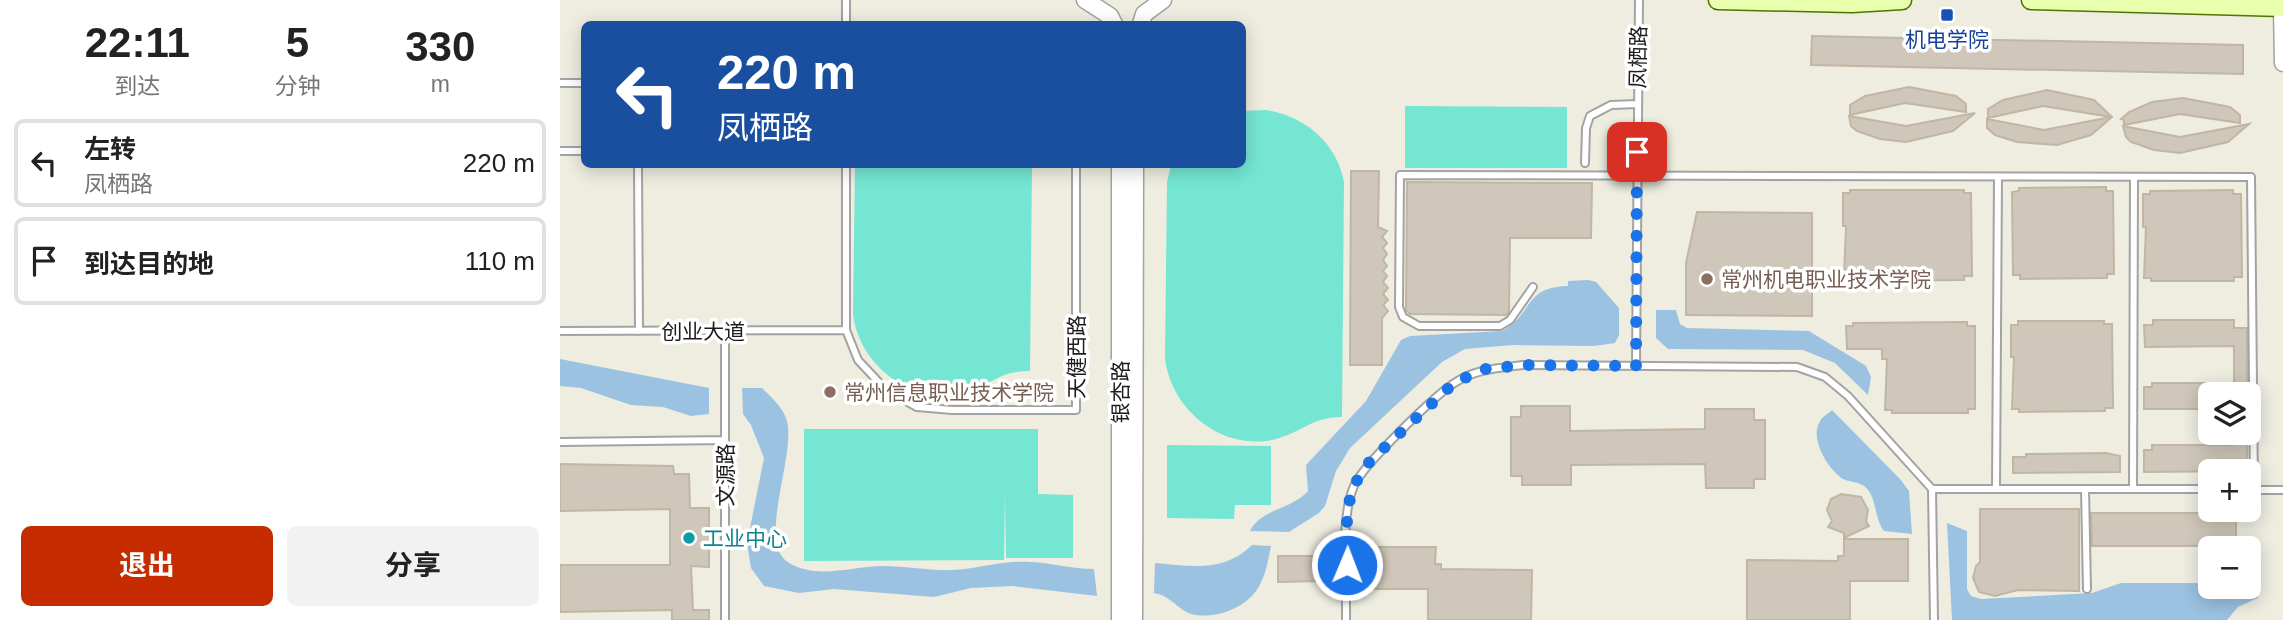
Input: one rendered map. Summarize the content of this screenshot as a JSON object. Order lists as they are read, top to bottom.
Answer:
{
  "streets": {
    "street": ["银杏路"],
    "lane": [
      "凤栖路",
      "创业大道",
      "天健西路",
      "文源路"
    ]
  },
  "crossings": [
    ["创业大道", "天健西路"],
    ["创业大道", "文源路"]
  ],
  "places": {
    "transit": ["机电学院"],
    "other": ["常州机电职业技术学院", "常州信息职业技术学院", "工业中心"]
  },
  "page": {
    "eta": [
      "22:11",
      "到达",
      "5",
      "分钟",
      "330",
      "m"
    ],
    "turn": ["220 m", "凤栖路"],
    "list": [
      {
        "name": "左转",
        "note": "凤栖路",
        "value": "220 m"
      },
      {
        "name": "到达目的地",
        "value": "110 m"
      }
    ],
    "map_buttons": ["+", "−"],
    "buttons": ["退出", "分享"]
  }
}
